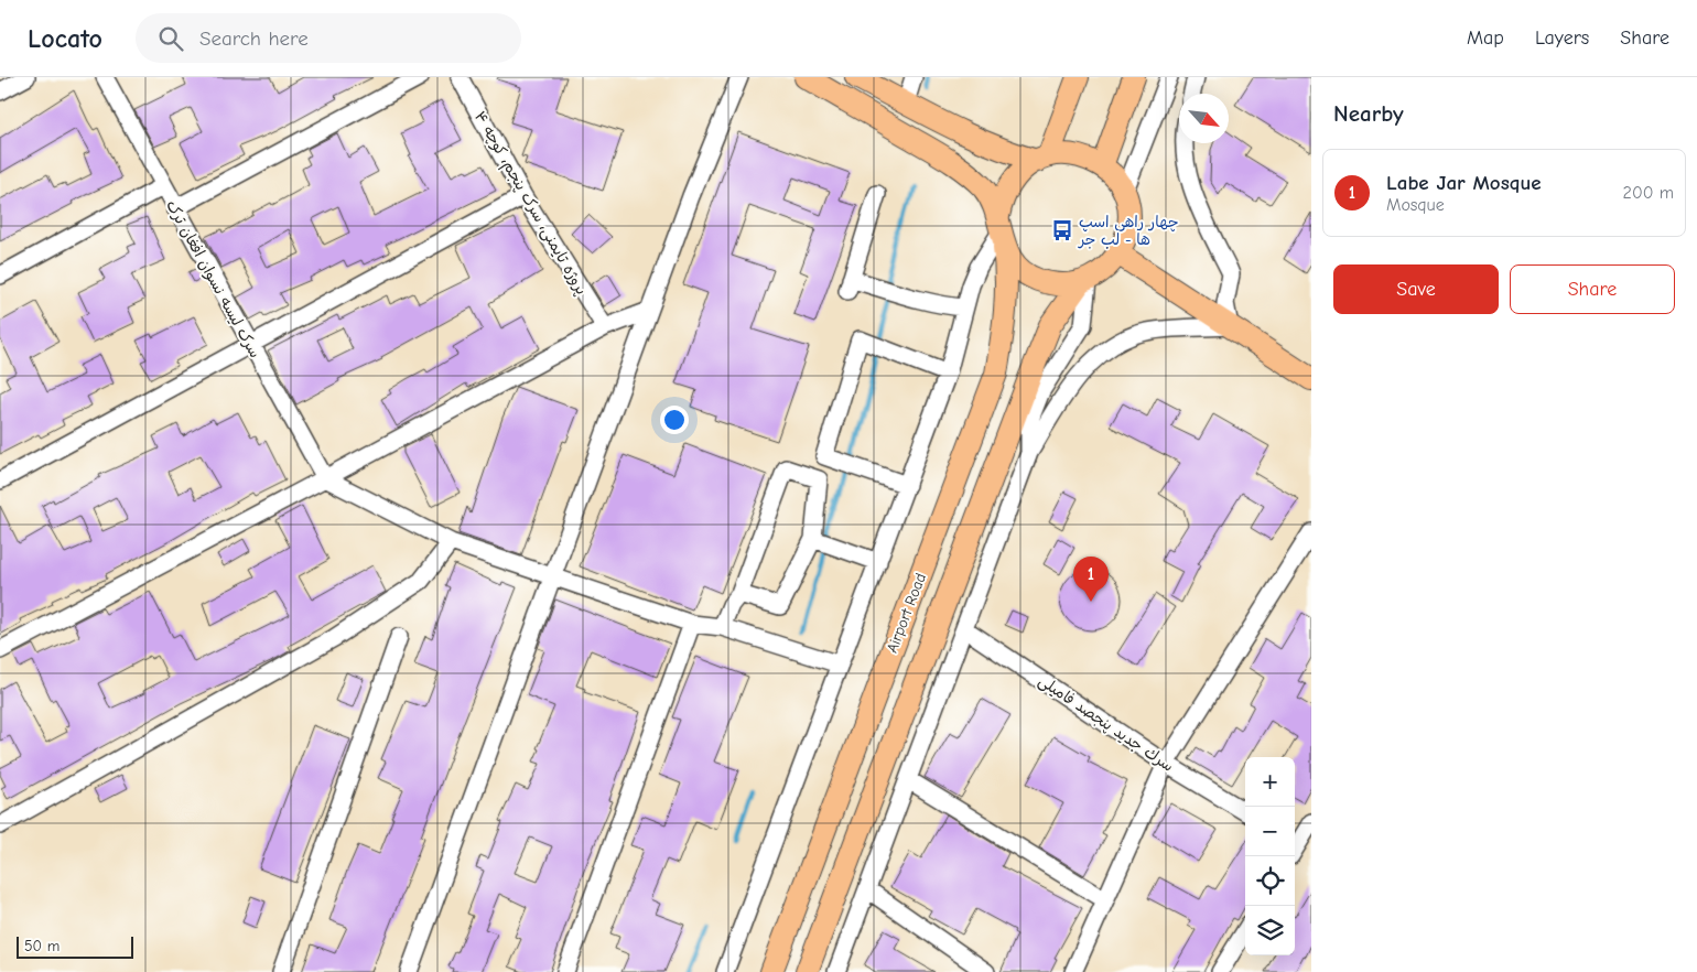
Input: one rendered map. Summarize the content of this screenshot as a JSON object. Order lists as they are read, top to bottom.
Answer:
{
  "streets": {
    "main road": ["Airport Road"],
    "street": ["پروژه تایمنی، سرک پنجم، کوچه ۴", "سرک لیسه نسوان افغان‌ ترک", "سرك جدید پنجصد فامیلی"]
  },
  "places": {
    "bus stop": ["چهار راهی اسپ ها - لب جر"]
  },
  "scale_bar": "50 m",
  "north": "bottom right",
  "page": {
    "header": "Locato",
    "search": "Search here",
    "nav": ["Map", "Layers", "Share"],
    "heading": "Nearby",
    "list": [
      {
        "mark": "1",
        "name": "Labe Jar Mosque",
        "note": "Mosque",
        "value": "200 m"
      }
    ],
    "buttons": ["Save", "Share"],
    "pins": "1",
    "map_buttons": ["+", "−"],
    "scale": "50 m"
  }
}
